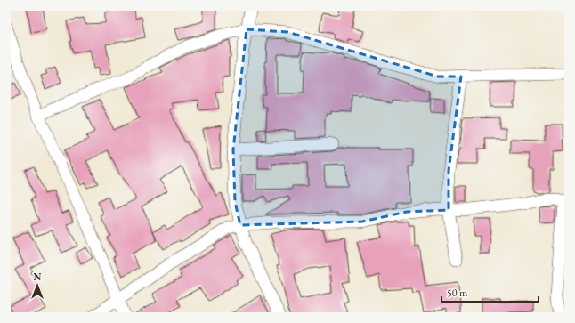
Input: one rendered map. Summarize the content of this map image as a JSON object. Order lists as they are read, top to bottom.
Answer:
{
  "scale_bar": "50 m",
  "north": "top"
}
